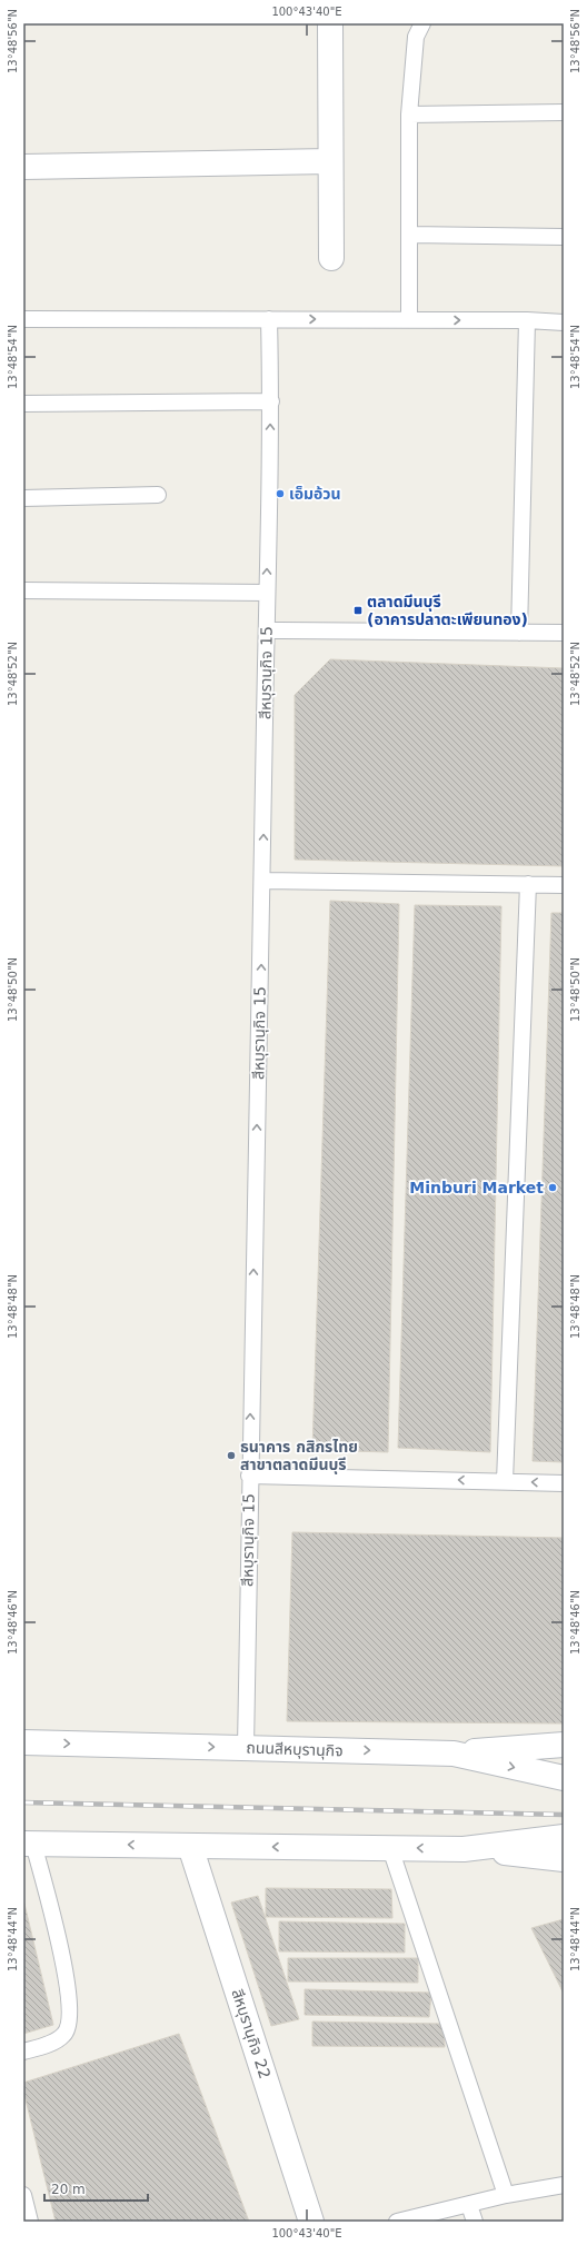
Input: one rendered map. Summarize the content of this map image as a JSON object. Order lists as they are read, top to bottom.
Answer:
{
  "streets": {
    "main road": ["ถนนสีหบุรานุกิจ", "สีหบุรานุกิจ 22"],
    "lane": ["สีหบุรานุกิจ 15"]
  },
  "crossings": [
    ["สีหบุรานุกิจ 15", "ถนนสีหบุรานุกิจ"]
  ],
  "one_way": ["สีหบุรานุกิจ 15"],
  "places": {
    "other": ["เอ็มอ้วน", "Minburi Market", "ธนาคาร กสิกรไทย สาขาตลาดมีนบุรี"],
    "transit": ["ตลาดมีนบุรี (อาคารปลาตะเพียนทอง)"]
  },
  "scale_bar": "20 m",
  "coordinates": [
    "100°43'40\"E",
    "13°48'56\"N",
    "13°48'54\"N",
    "13°48'52\"N",
    "13°48'50\"N",
    "13°48'48\"N",
    "13°48'46\"N",
    "13°48'44\"N"
  ]
}
